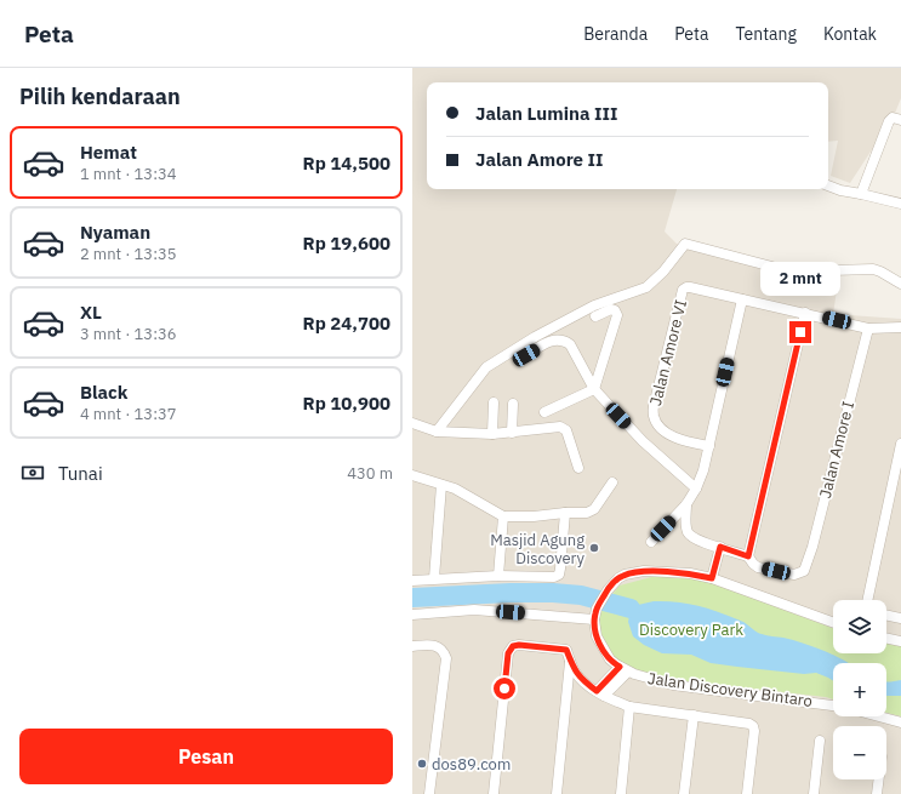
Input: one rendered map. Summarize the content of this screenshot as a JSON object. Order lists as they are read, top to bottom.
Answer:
{
  "streets": {
    "street": ["Jalan Amore VI", "Jalan Amore I", "Jalan Discovery Bintaro"]
  },
  "parks": ["Discovery Park"],
  "places": ["Masjid Agung Discovery", "dos89.com"],
  "page": {
    "header": "Peta",
    "nav": [
      "Beranda",
      "Peta",
      "Tentang",
      "Kontak"
    ],
    "heading": "Pilih kendaraan",
    "banner": ["Jalan Lumina III", "Jalan Amore II"],
    "list": [
      {
        "name": "Hemat",
        "note": "1 mnt · 13:34",
        "value": "Rp 14,500"
      },
      {
        "name": "Nyaman",
        "note": "2 mnt · 13:35",
        "value": "Rp 19,600"
      },
      {
        "name": "XL",
        "note": "3 mnt · 13:36",
        "value": "Rp 24,700"
      },
      {
        "name": "Black",
        "note": "4 mnt · 13:37",
        "value": "Rp 10,900"
      }
    ],
    "bubble": "2 mnt",
    "pay": ["Tunai", "430 m"],
    "map_buttons": ["+", "−"],
    "buttons": "Pesan"
  }
}
